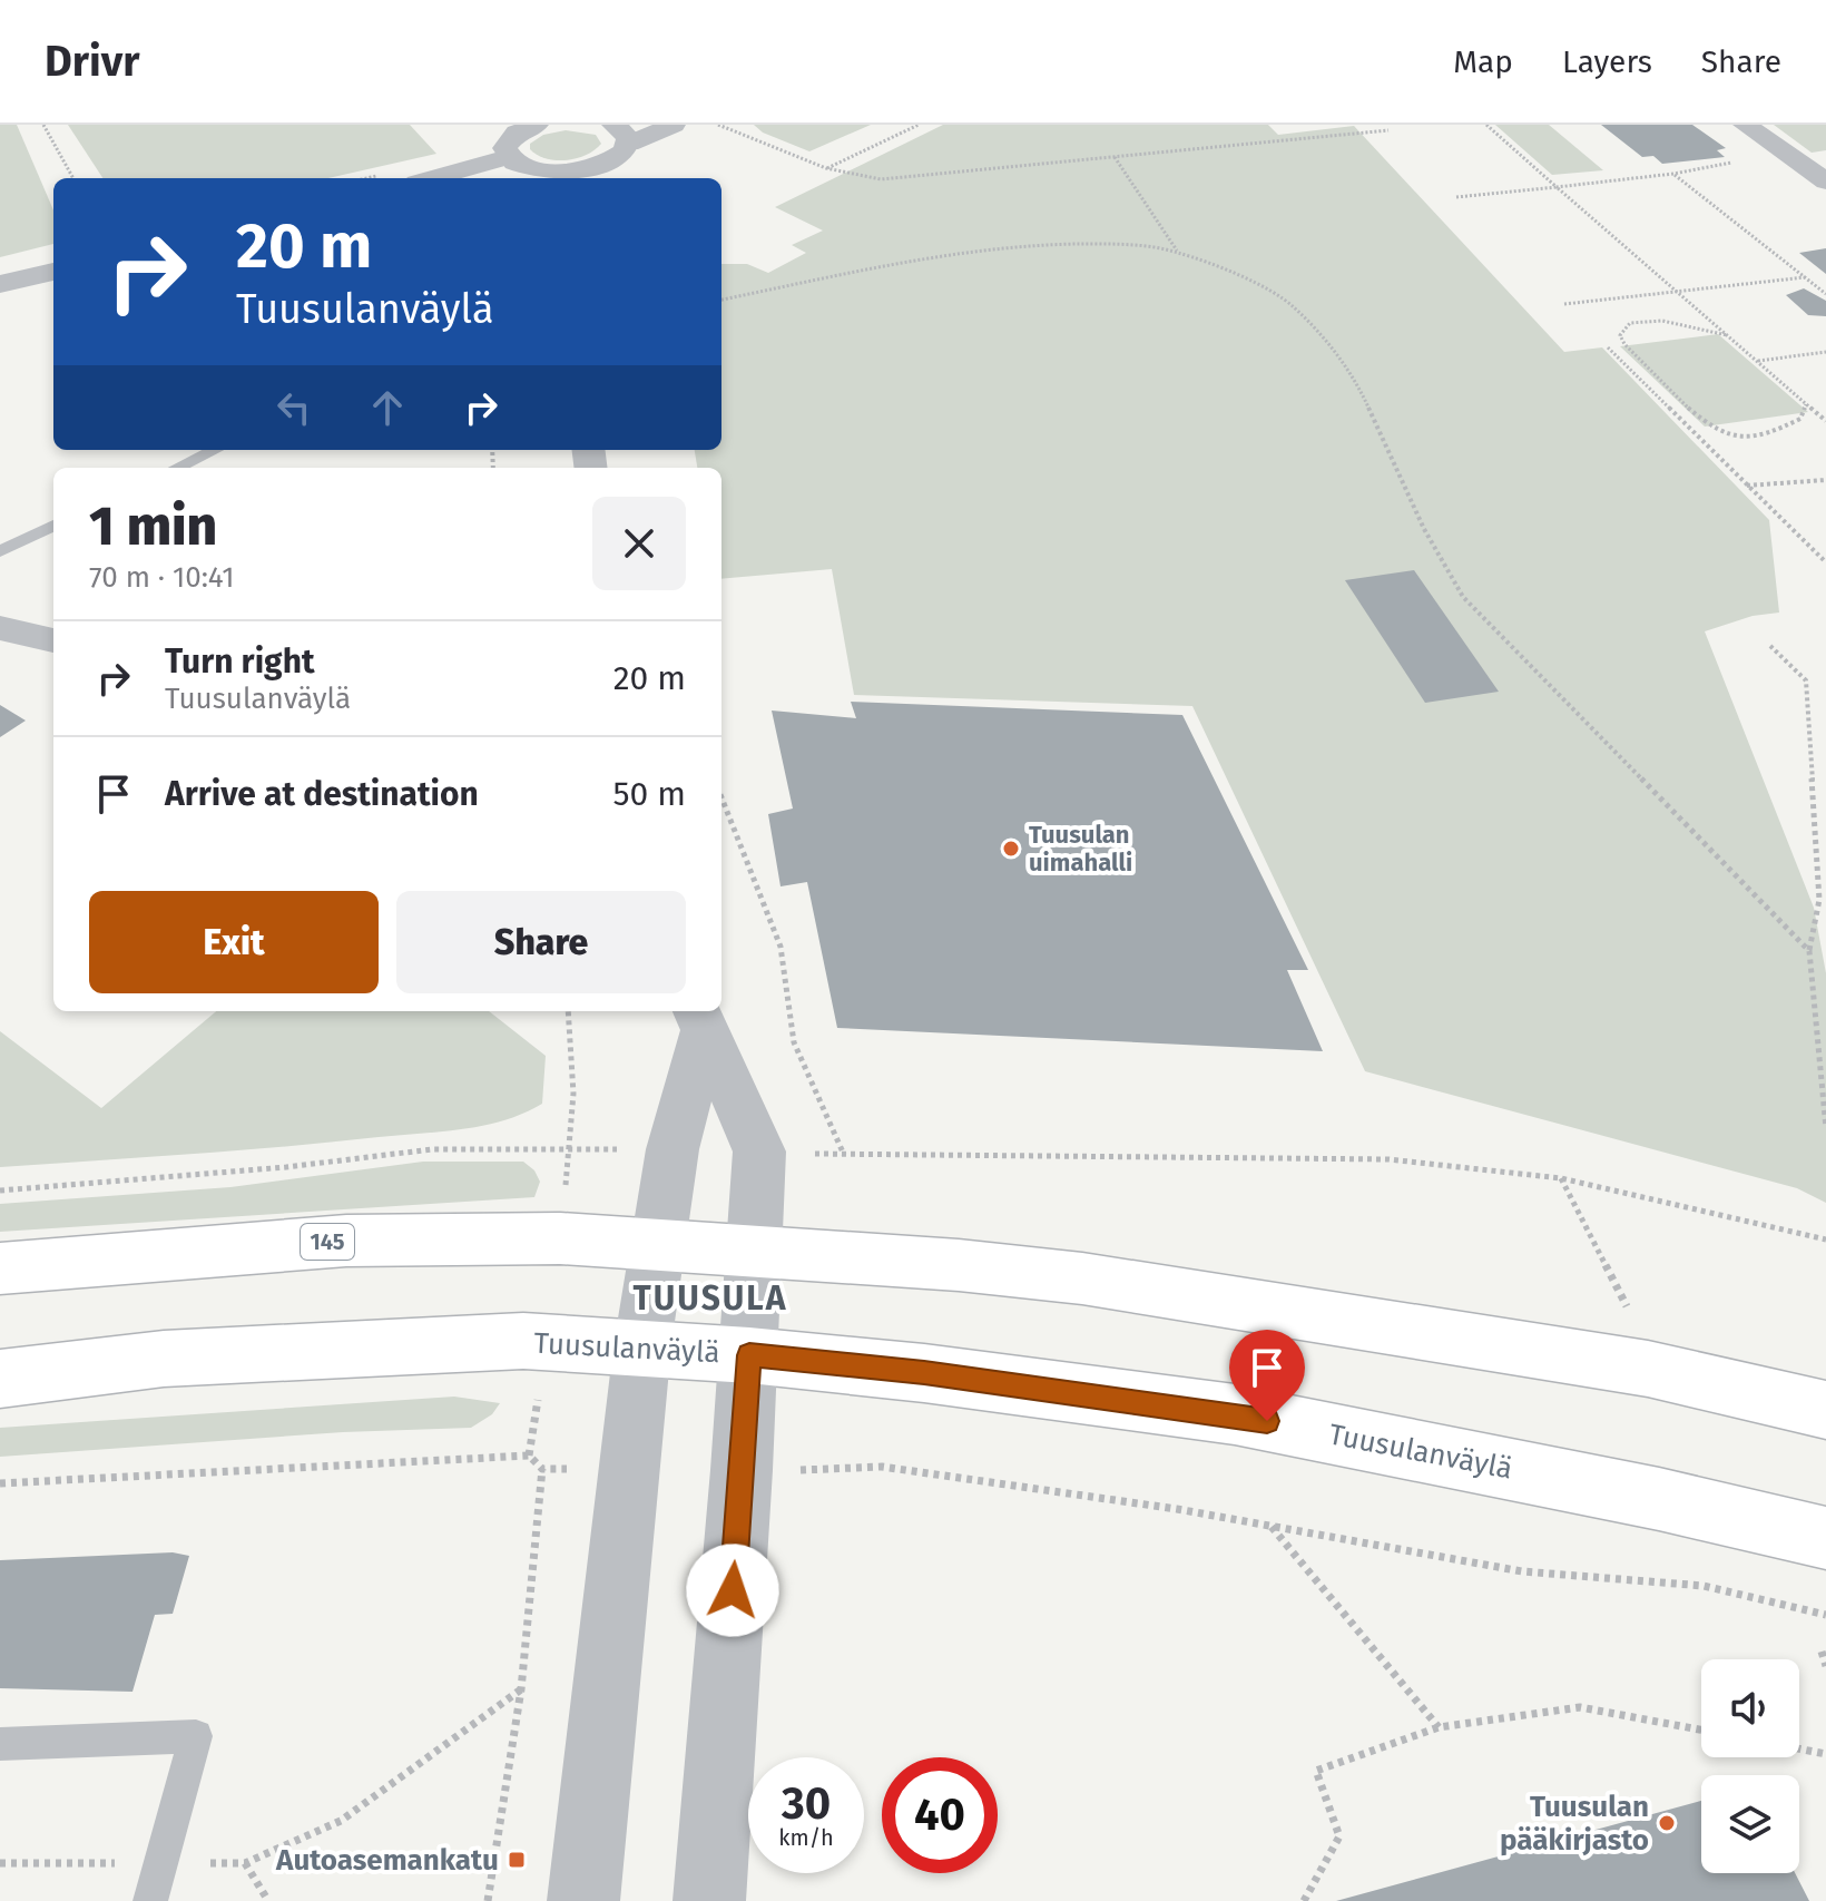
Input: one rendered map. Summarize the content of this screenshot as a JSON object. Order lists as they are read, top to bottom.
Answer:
{
  "streets": {
    "main road": ["145", "Tuusulanväylä"]
  },
  "districts": ["TUUSULA"],
  "places": {
    "other": ["Tuusulan uimahalli", "Tuusulan pääkirjasto"],
    "transit": ["Autoasemankatu"]
  },
  "page": {
    "header": "Drivr",
    "nav": ["Map", "Layers", "Share"],
    "turn": ["20 m", "Tuusulanväylä"],
    "heading": ["1 min", "70 m · 10:41"],
    "list": [
      {
        "name": "Turn right",
        "note": "Tuusulanväylä",
        "value": "20 m"
      },
      {
        "name": "Arrive at destination",
        "value": "50 m"
      }
    ],
    "buttons": ["Exit", "Share"],
    "speed": "30 km/h",
    "limit": "40"
  }
}
